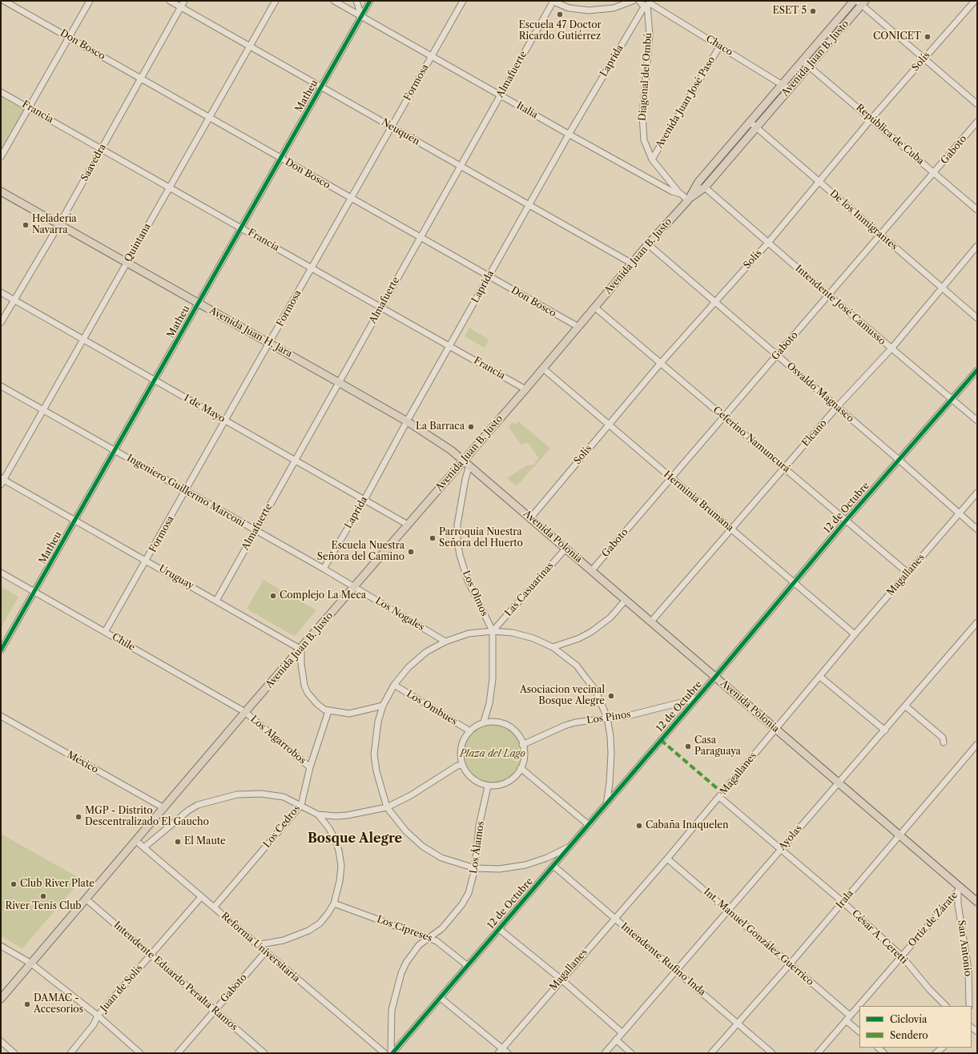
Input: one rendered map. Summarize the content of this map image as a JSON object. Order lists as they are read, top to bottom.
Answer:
{
  "streets": {
    "main road": ["Avenida Juan B. Justo", "Avenida Juan H. Jara", "Avenida Polonia"],
    "street": [
      "Don Bosco",
      "Chaco",
      "Laprida",
      "Solís",
      "Almafuerte",
      "Diagonal del Ombú",
      "Formosa",
      "Matheu",
      "Avenida Juan José Paso",
      "Italia",
      "Francia",
      "Neuquén",
      "República de Cuba",
      "Gaboto",
      "Saavedra",
      "De los Inmigrantes",
      "Quintana",
      "Intendente José Camusso",
      "Osvaldo Magnasco",
      "1 de Mayo",
      "Elcano",
      "Ceferino Namuncurá",
      "Ingeniero Guillermo Marconi",
      "Herminia Brumana",
      "12 de Octubre",
      "Magallanes",
      "Uruguay",
      "Las Casuarinas",
      "Los Olmos",
      "Los Nogales",
      "Chile",
      "Los Ombues",
      "Los Pinos",
      "Los Algarrobos",
      "México",
      "Los Cedros",
      "Ayolas",
      "Los Álamos",
      "Irala",
      "Ortiz de Zárate",
      "Los Cipreses",
      "Int. Manuel González Guerrico",
      "César A. Ceretti",
      "Reforma Universitaria",
      "San Antonio",
      "Intendente Rufino Inda",
      "Intendente Eduardo Peralta Ramos",
      "Juan de Solís"
    ]
  },
  "crossings": [
    ["Don Bosco", "Avenida Juan B. Justo"],
    ["Don Bosco", "Laprida"],
    ["Don Bosco", "Almafuerte"],
    ["Don Bosco", "Formosa"],
    ["Don Bosco", "Matheu"],
    ["Don Bosco", "Saavedra"],
    ["Don Bosco", "Quintana"],
    ["Chaco", "Avenida Juan B. Justo"],
    ["Chaco", "Laprida"],
    ["Chaco", "Diagonal del Ombú"],
    ["Chaco", "Avenida Juan José Paso"],
    ["Avenida Juan B. Justo", "Italia"],
    ["Avenida Juan B. Justo", "Francia"],
    ["Avenida Juan B. Justo", "Neuquén"],
    ["Avenida Juan B. Justo", "República de Cuba"],
    ["Avenida Juan B. Justo", "De los Inmigrantes"],
    ["Avenida Juan B. Justo", "Intendente José Camusso"],
    ["Avenida Juan B. Justo", "Avenida Juan H. Jara"],
    ["Avenida Juan B. Justo", "Osvaldo Magnasco"],
    ["Avenida Juan B. Justo", "1 de Mayo"],
    ["Avenida Juan B. Justo", "Ceferino Namuncurá"],
    ["Avenida Juan B. Justo", "Ingeniero Guillermo Marconi"],
    ["Avenida Juan B. Justo", "Herminia Brumana"],
    ["Avenida Juan B. Justo", "Avenida Polonia"],
    ["Avenida Juan B. Justo", "Uruguay"],
    ["Avenida Juan B. Justo", "Los Nogales"],
    ["Avenida Juan B. Justo", "Chile"],
    ["Avenida Juan B. Justo", "Los Algarrobos"],
    ["Avenida Juan B. Justo", "México"],
    ["Avenida Juan B. Justo", "Reforma Universitaria"],
    ["Avenida Juan B. Justo", "Intendente Eduardo Peralta Ramos"],
    ["Laprida", "Diagonal del Ombú"],
    ["Laprida", "Italia"],
    ["Laprida", "Francia"],
    ["Laprida", "Neuquén"],
    ["Laprida", "Avenida Juan H. Jara"],
    ["Laprida", "1 de Mayo"],
    ["Laprida", "Ingeniero Guillermo Marconi"],
    ["Solís", "República de Cuba"],
    ["Solís", "De los Inmigrantes"],
    ["Solís", "Intendente José Camusso"],
    ["Solís", "Osvaldo Magnasco"],
    ["Solís", "Ceferino Namuncurá"],
    ["Solís", "Herminia Brumana"],
    ["Solís", "Avenida Polonia"],
    ["Almafuerte", "Italia"],
    ["Almafuerte", "Francia"],
    ["Almafuerte", "Neuquén"],
    ["Almafuerte", "Avenida Juan H. Jara"],
    ["Almafuerte", "1 de Mayo"],
    ["Almafuerte", "Ingeniero Guillermo Marconi"],
    ["Almafuerte", "Uruguay"],
    ["Diagonal del Ombú", "Avenida Juan José Paso"],
    ["Diagonal del Ombú", "Italia"],
    ["Formosa", "Italia"],
    ["Formosa", "Francia"],
    ["Formosa", "Neuquén"],
    ["Formosa", "Avenida Juan H. Jara"],
    ["Formosa", "1 de Mayo"],
    ["Formosa", "Ingeniero Guillermo Marconi"],
    ["Formosa", "Uruguay"],
    ["Formosa", "Chile"],
    ["Matheu", "Italia"],
    ["Matheu", "Francia"],
    ["Matheu", "Neuquén"],
    ["Matheu", "Avenida Juan H. Jara"],
    ["Matheu", "1 de Mayo"],
    ["Matheu", "Ingeniero Guillermo Marconi"],
    ["Matheu", "Uruguay"],
    ["Matheu", "Chile"],
    ["Francia", "Saavedra"],
    ["Francia", "Quintana"],
    ["Neuquén", "Saavedra"],
    ["Neuquén", "Quintana"],
    ["República de Cuba", "Gaboto"],
    ["Gaboto", "De los Inmigrantes"],
    ["Gaboto", "Intendente José Camusso"],
    ["Gaboto", "Osvaldo Magnasco"],
    ["Gaboto", "Ceferino Namuncurá"],
    ["Gaboto", "Herminia Brumana"],
    ["Gaboto", "Avenida Polonia"],
    ["Gaboto", "Reforma Universitaria"],
    ["Gaboto", "Intendente Eduardo Peralta Ramos"],
    ["Saavedra", "Avenida Juan H. Jara"],
    ["Saavedra", "1 de Mayo"],
    ["De los Inmigrantes", "Elcano"],
    ["Quintana", "Avenida Juan H. Jara"],
    ["Quintana", "1 de Mayo"],
    ["Quintana", "Ingeniero Guillermo Marconi"],
    ["Quintana", "Uruguay"],
    ["Intendente José Camusso", "Elcano"],
    ["Intendente José Camusso", "12 de Octubre"],
    ["Avenida Juan H. Jara", "Avenida Polonia"],
    ["Osvaldo Magnasco", "Elcano"],
    ["Osvaldo Magnasco", "12 de Octubre"],
    ["Osvaldo Magnasco", "Magallanes"],
    ["Elcano", "Ceferino Namuncurá"],
    ["Elcano", "Herminia Brumana"],
    ["Elcano", "Avenida Polonia"],
    ["Ceferino Namuncurá", "12 de Octubre"],
    ["Ceferino Namuncurá", "Magallanes"],
    ["Ingeniero Guillermo Marconi", "Los Nogales"],
    ["Herminia Brumana", "12 de Octubre"],
    ["Herminia Brumana", "Magallanes"],
    ["12 de Octubre", "Avenida Polonia"],
    ["12 de Octubre", "Los Pinos"],
    ["12 de Octubre", "Los Álamos"],
    ["12 de Octubre", "Los Cipreses"],
    ["12 de Octubre", "Intendente Rufino Inda"],
    ["Avenida Polonia", "Magallanes"],
    ["Avenida Polonia", "Las Casuarinas"],
    ["Avenida Polonia", "Los Olmos"],
    ["Avenida Polonia", "Ayolas"],
    ["Avenida Polonia", "Irala"],
    ["Avenida Polonia", "Ortiz de Zárate"],
    ["Avenida Polonia", "San Antonio"],
    ["Magallanes", "Int. Manuel González Guerrico"],
    ["Magallanes", "César A. Ceretti"],
    ["Magallanes", "Intendente Rufino Inda"],
    ["Las Casuarinas", "Los Olmos"],
    ["Los Olmos", "Los Ombues"],
    ["Los Olmos", "Los Pinos"],
    ["Los Olmos", "Los Álamos"],
    ["Chile", "Los Algarrobos"],
    ["Los Ombues", "Los Pinos"],
    ["Los Ombues", "Los Álamos"],
    ["Los Pinos", "Los Álamos"],
    ["Los Algarrobos", "Los Cedros"],
    ["Los Cedros", "Reforma Universitaria"],
    ["Ayolas", "Int. Manuel González Guerrico"],
    ["Ayolas", "César A. Ceretti"],
    ["Ayolas", "Intendente Rufino Inda"],
    ["Los Álamos", "Los Cipreses"],
    ["Irala", "Int. Manuel González Guerrico"],
    ["Irala", "César A. Ceretti"],
    ["Irala", "Intendente Rufino Inda"],
    ["Ortiz de Zárate", "Int. Manuel González Guerrico"],
    ["Ortiz de Zárate", "César A. Ceretti"],
    ["Ortiz de Zárate", "San Antonio"],
    ["Reforma Universitaria", "Juan de Solís"],
    ["Intendente Eduardo Peralta Ramos", "Juan de Solís"]
  ],
  "districts": ["Bosque Alegre"],
  "parks": ["Plaza del Lago"],
  "places": [
    "ESET 5",
    "Escuela 47 Doctor Ricardo Gutiérrez",
    "CONICET",
    "Heladería Navarra",
    "La Barraca",
    "Parroquia Nuestra Señora del Huerto",
    "Escuela Nuestra Señora del Camino",
    "Complejo La Meca",
    "Asociacion vecinal Bosque Alegre",
    "Casa Paraguaya",
    "MGP - Distrito Descentralizado El Gaucho",
    "Cabaña Inaquelen",
    "El Maute",
    "Club River Plate",
    "River Tenis Club",
    "DAMAC - Accesorios"
  ],
  "legend": ["Ciclovía", "Sendero"]
}
